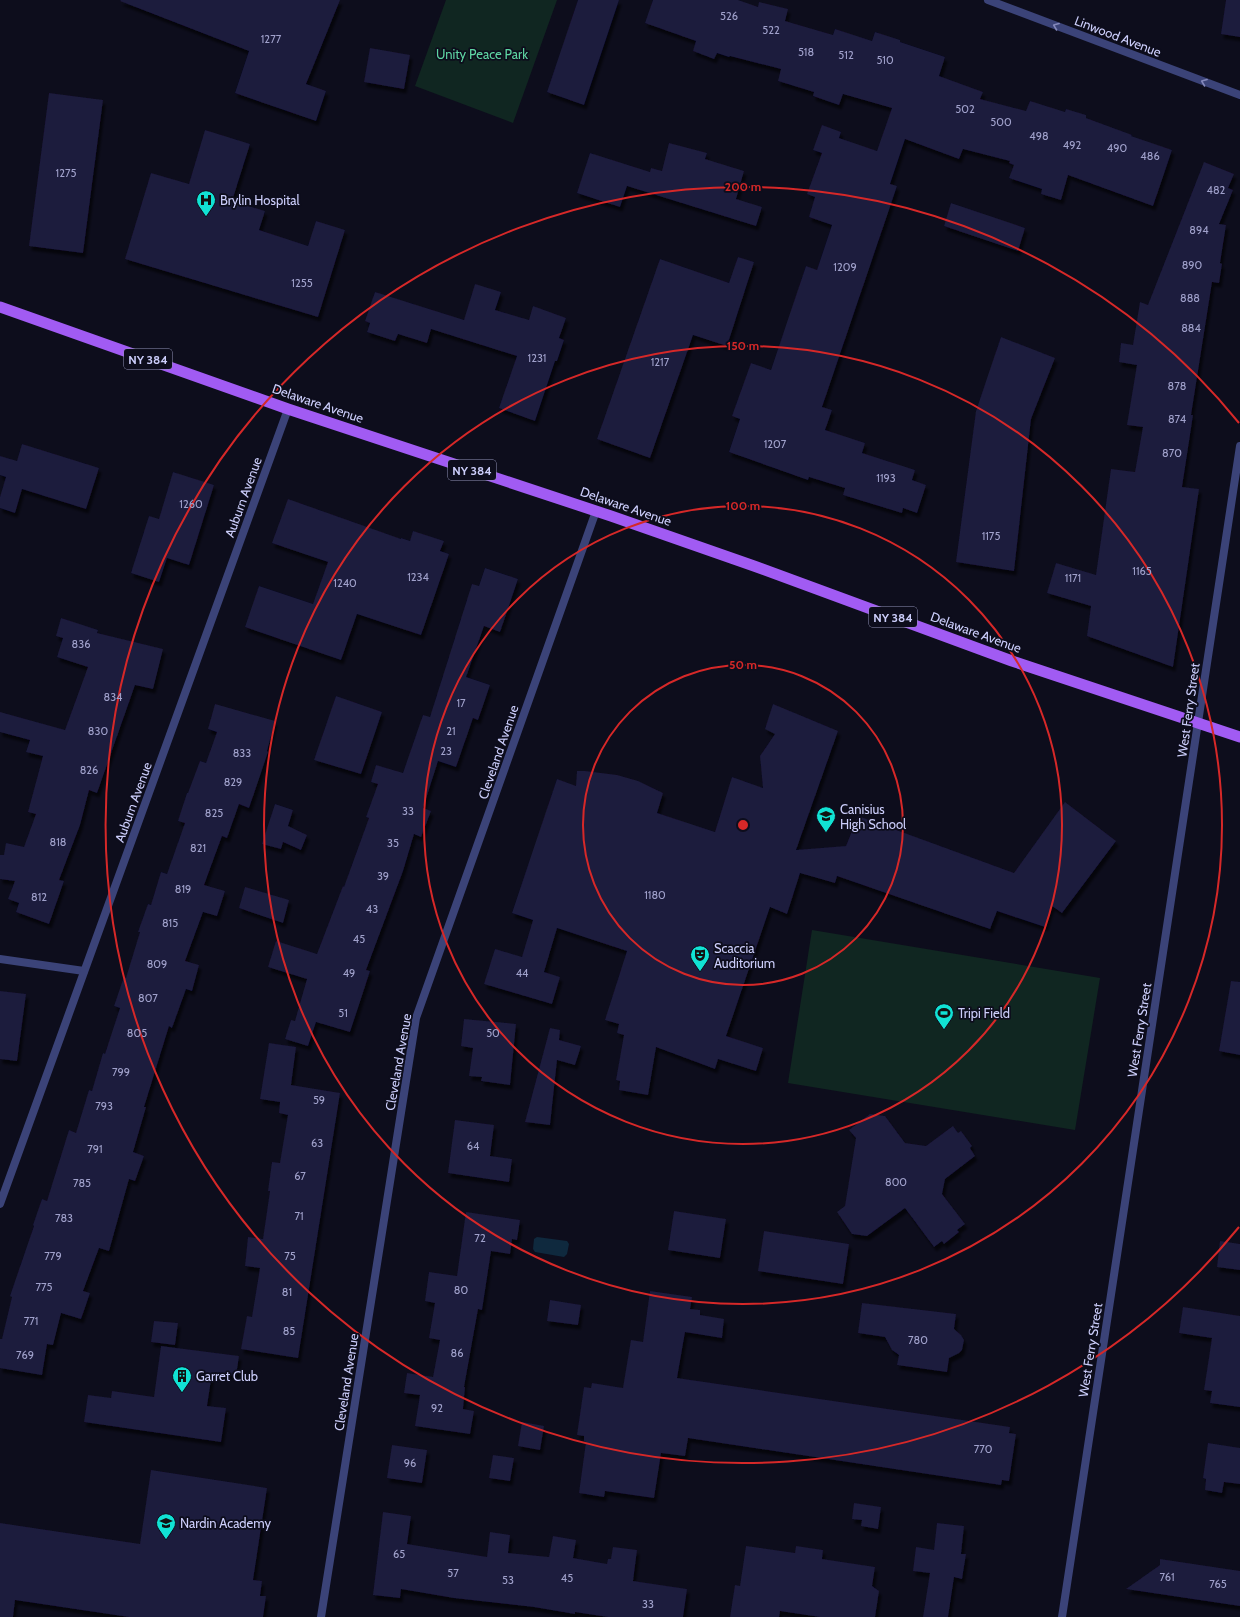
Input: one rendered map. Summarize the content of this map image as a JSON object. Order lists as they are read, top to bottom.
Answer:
{
  "streets": {
    "main road": ["NY 384", "Delaware Avenue"],
    "street": [
      "Linwood Avenue",
      "Auburn Avenue",
      "West Ferry Street",
      "Cleveland Avenue"
    ]
  },
  "crossings": [
    ["Delaware Avenue", "Auburn Avenue"],
    ["Delaware Avenue", "West Ferry Street"],
    ["Delaware Avenue", "Cleveland Avenue"]
  ],
  "one_way": ["Linwood Avenue"],
  "parks": ["Unity Peace Park"],
  "places": {
    "hospital": ["Brylin Hospital"],
    "school or university": ["Canisius High School", "Nardin Academy"],
    "theatre": ["Scaccia Auditorium"],
    "sports": ["Tripi Field"],
    "building": ["Garret Club"]
  },
  "house_numbers": [
    "526",
    "522",
    "1277",
    "518",
    "512",
    "510",
    "502",
    "500",
    "498",
    "492",
    "490",
    "486",
    "1275",
    "482",
    "894",
    "890",
    "1209",
    "1255",
    "888",
    "884",
    "1231",
    "1217",
    "878",
    "874",
    "1207",
    "870",
    "1193",
    "1260",
    "1175",
    "1165",
    "1234",
    "1171",
    "1240",
    "836",
    "834",
    "17",
    "830",
    "21",
    "23",
    "833",
    "826",
    "829",
    "33",
    "825",
    "818",
    "35",
    "821",
    "39",
    "819",
    "1180",
    "812",
    "43",
    "815",
    "45",
    "809",
    "49",
    "44",
    "807",
    "51",
    "805",
    "50",
    "799",
    "59",
    "793",
    "63",
    "64",
    "791",
    "67",
    "800",
    "785",
    "71",
    "783",
    "72",
    "779",
    "75",
    "775",
    "80",
    "81",
    "771",
    "85",
    "780",
    "86",
    "769",
    "92",
    "770",
    "96",
    "65",
    "57",
    "761",
    "45",
    "53",
    "765",
    "33"
  ],
  "rings": [
    "200 m",
    "150 m",
    "100 m",
    "50 m"
  ]
}
